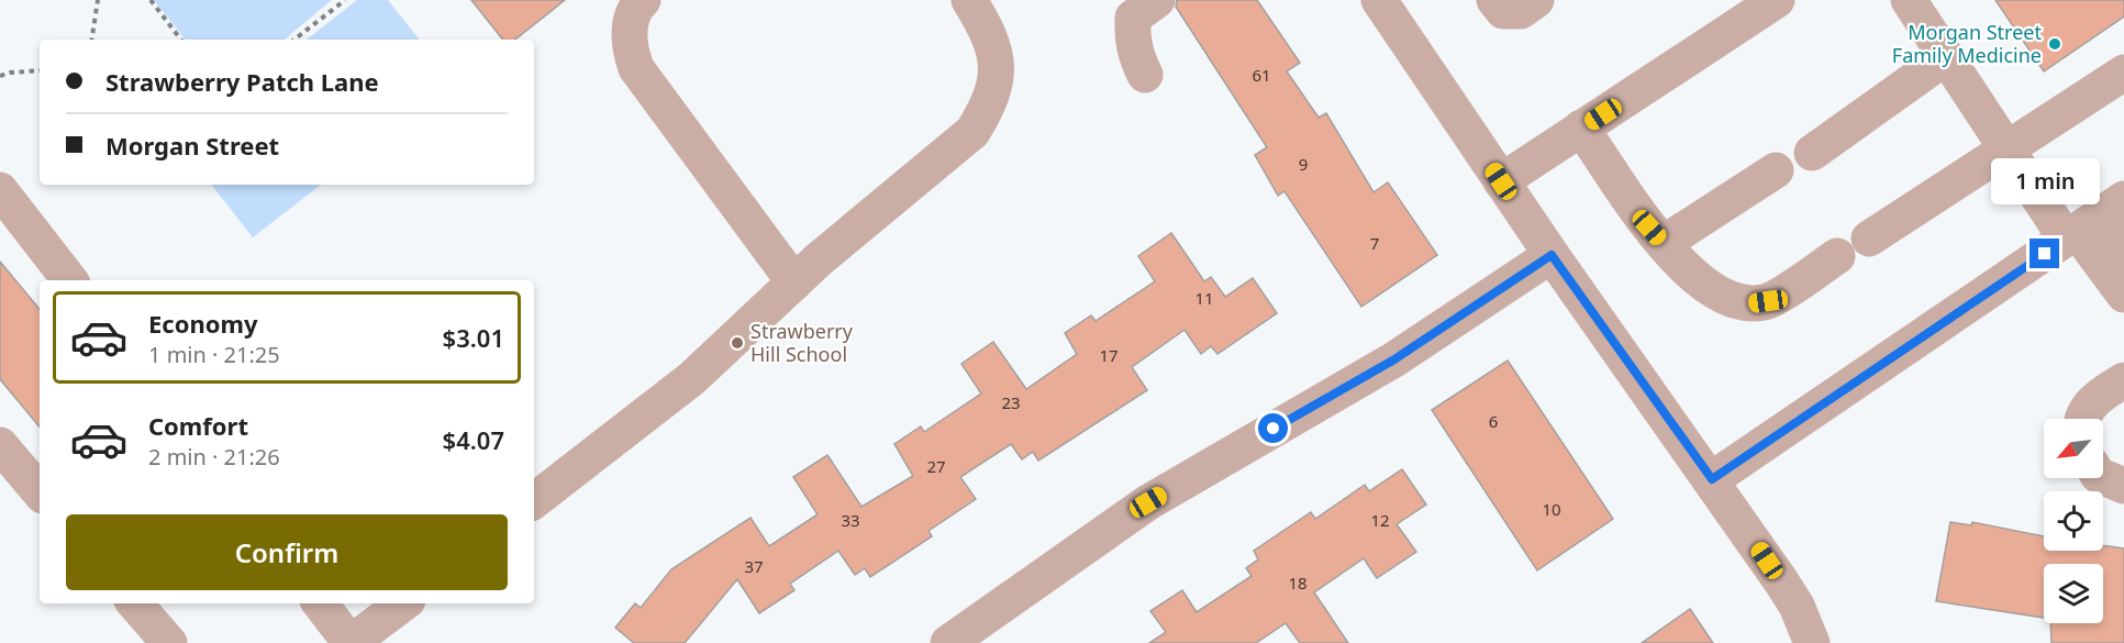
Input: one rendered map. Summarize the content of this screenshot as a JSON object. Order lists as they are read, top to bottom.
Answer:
{
  "places": ["Morgan Street Family Medicine", "Strawberry Hill School"],
  "house_numbers": [
    "61",
    "9",
    "7",
    "11",
    "17",
    "23",
    "6",
    "27",
    "10",
    "33",
    "12",
    "37",
    "18"
  ],
  "north": "bottom left",
  "page": {
    "banner": ["Strawberry Patch Lane", "Morgan Street"],
    "bubble": "1 min",
    "list": [
      {
        "name": "Economy",
        "note": "1 min · 21:25",
        "value": "$3.01"
      },
      {
        "name": "Comfort",
        "note": "2 min · 21:26",
        "value": "$4.07"
      }
    ],
    "buttons": "Confirm"
  }
}
